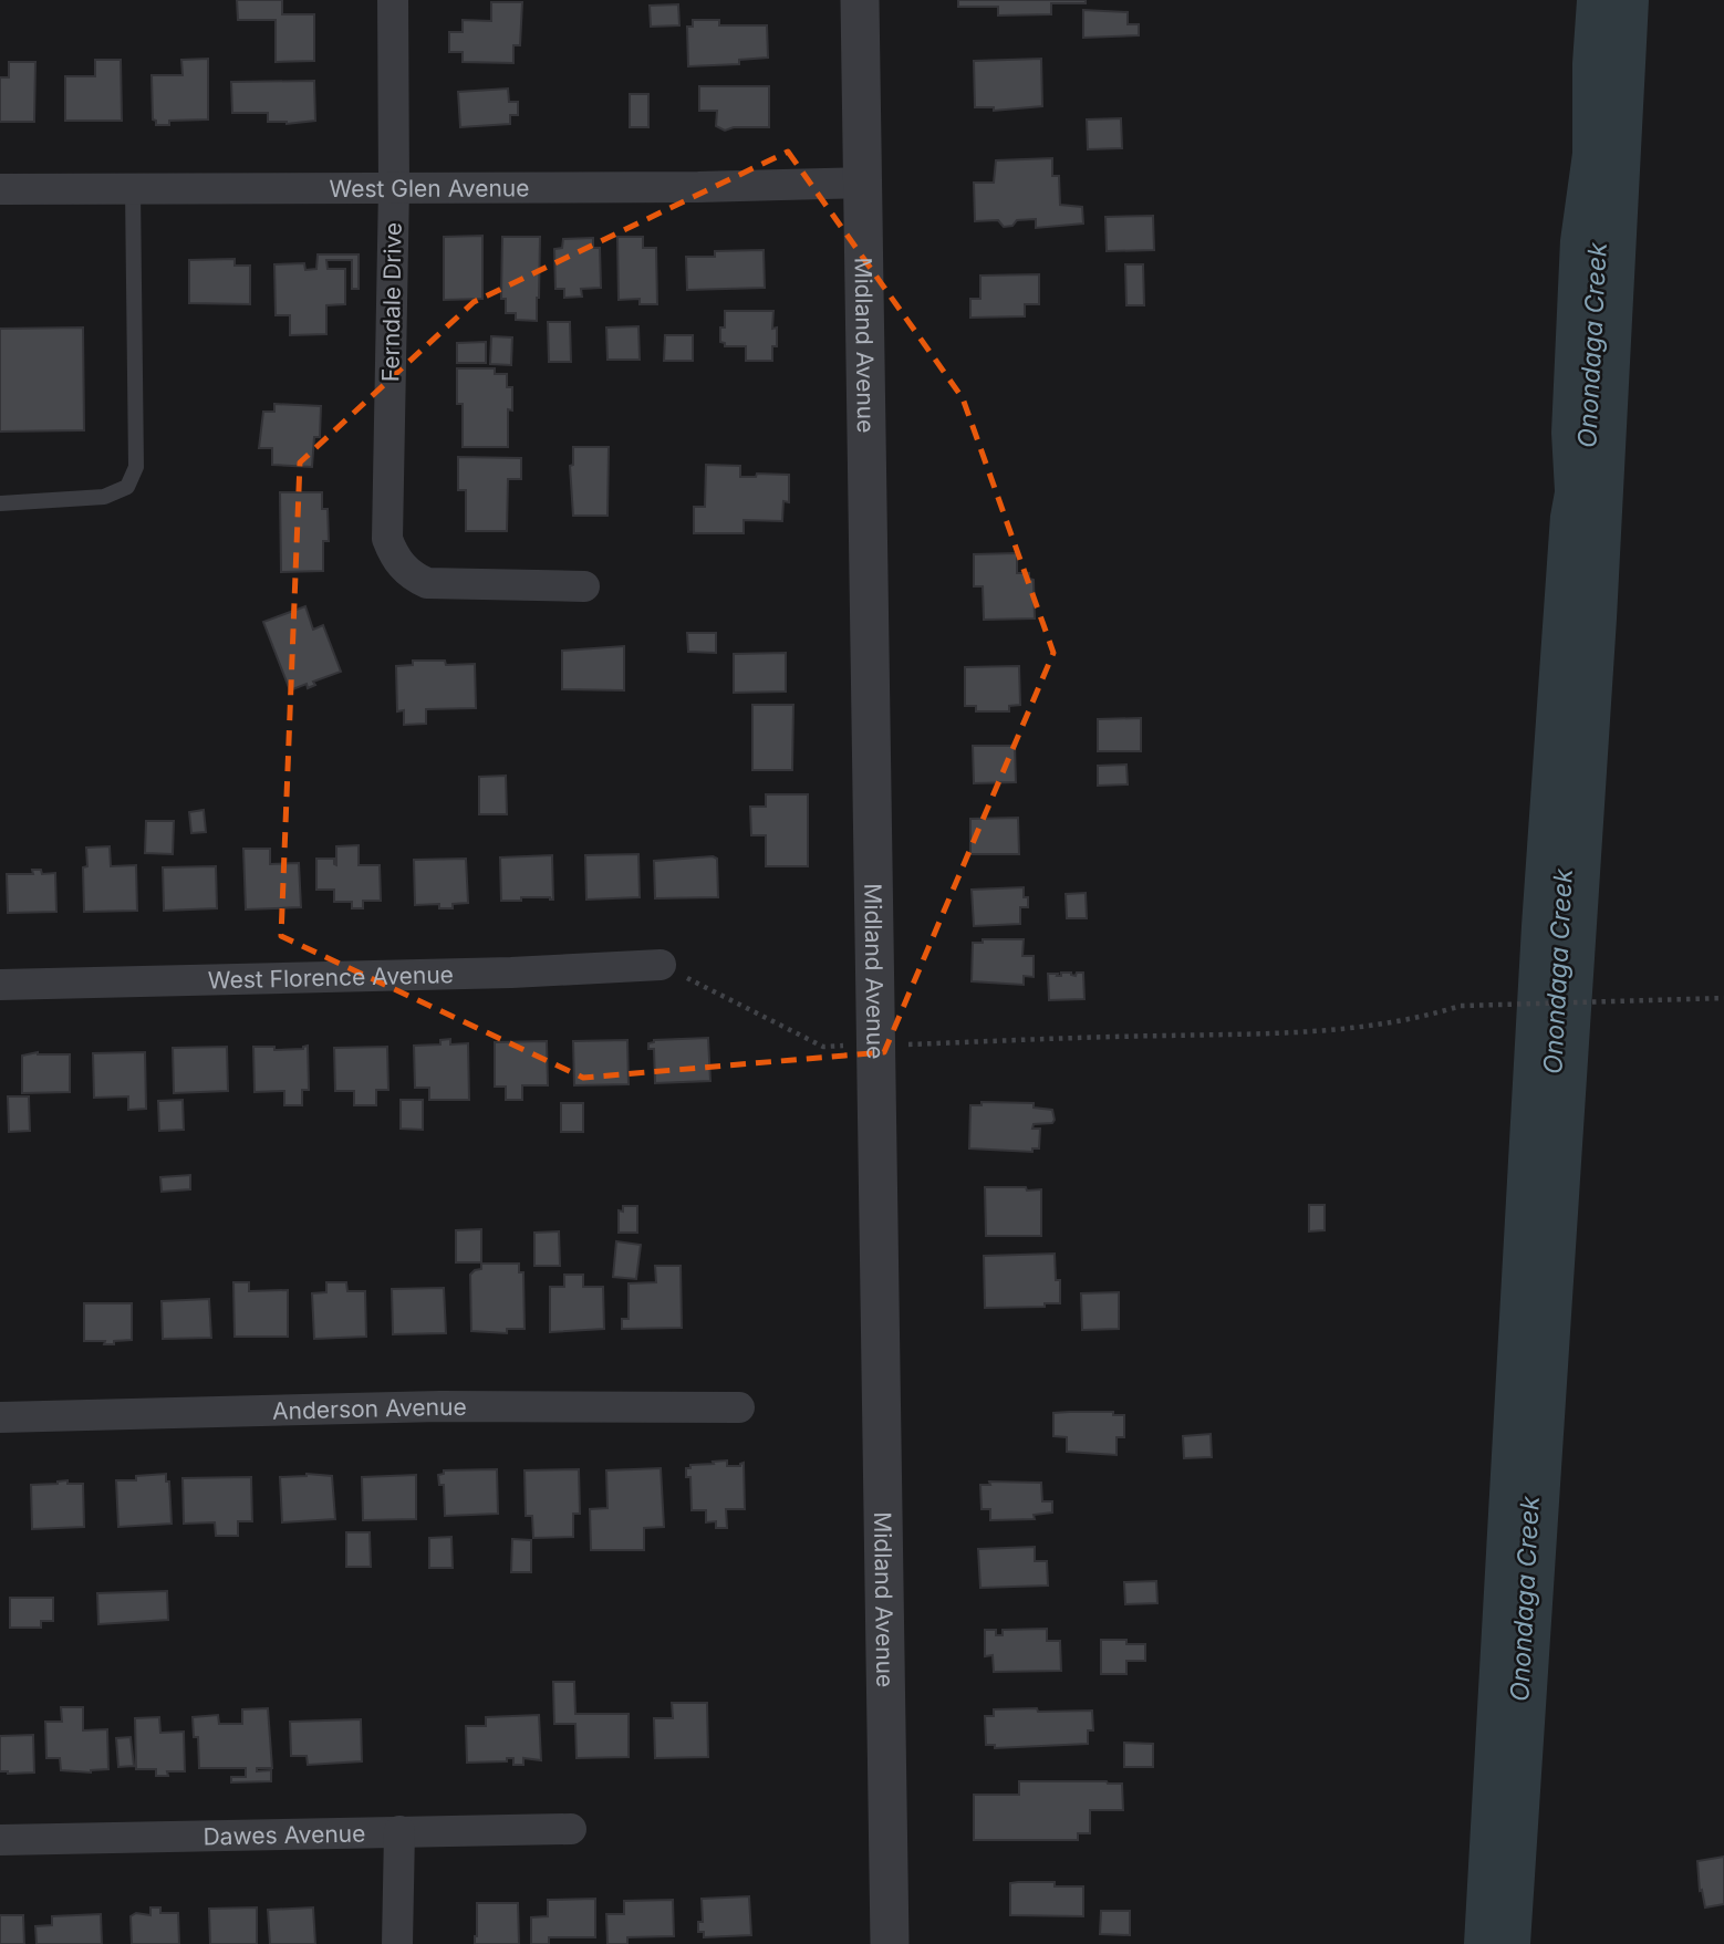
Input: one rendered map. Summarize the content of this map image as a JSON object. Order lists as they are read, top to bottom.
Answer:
{
  "streets": {
    "street": [
      "West Glen Avenue",
      "Ferndale Drive",
      "Midland Avenue",
      "West Florence Avenue",
      "Anderson Avenue",
      "Dawes Avenue"
    ]
  },
  "crossings": [
    ["West Glen Avenue", "Ferndale Drive"],
    ["West Glen Avenue", "Midland Avenue"]
  ],
  "water": ["Onondaga Creek"]
}
